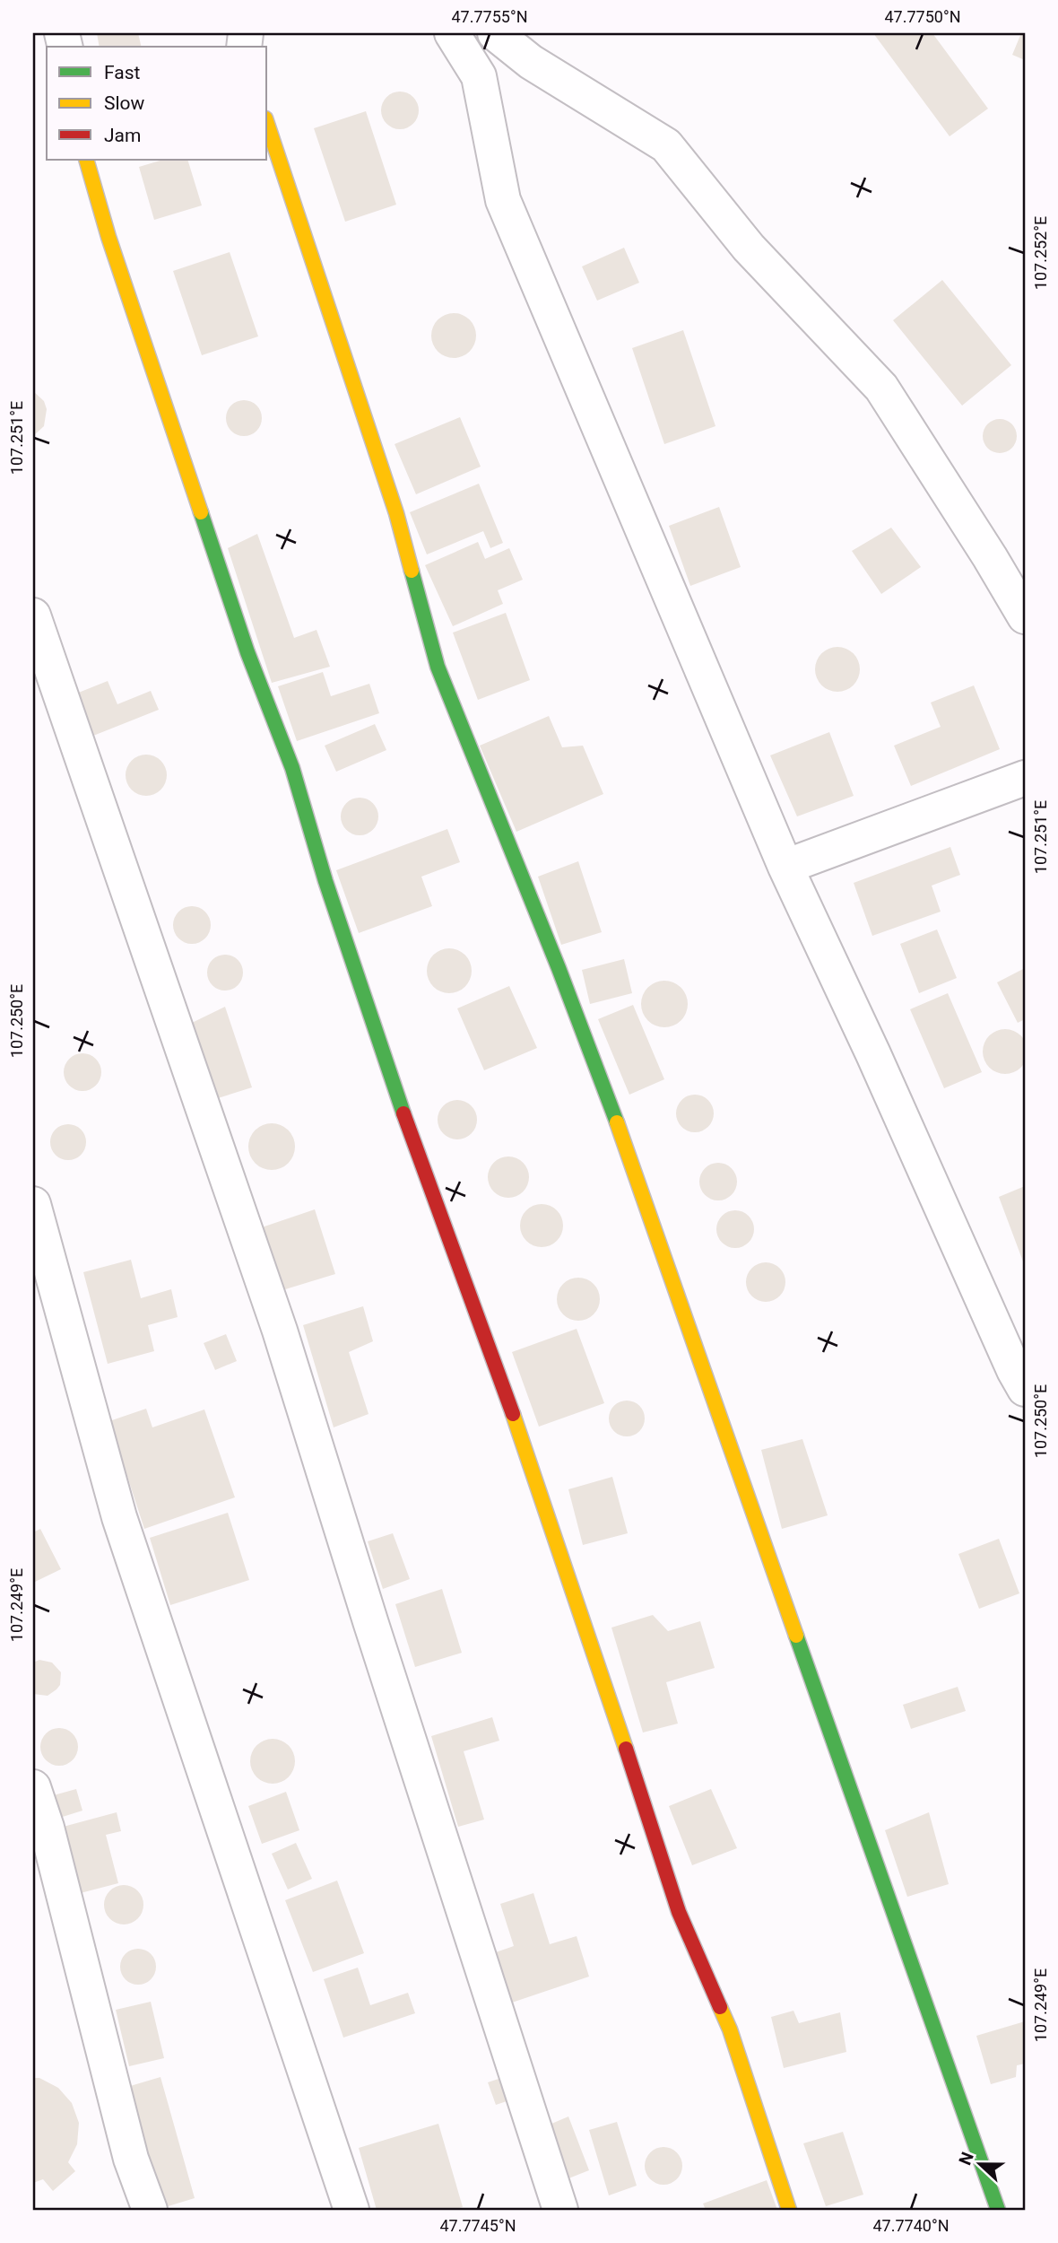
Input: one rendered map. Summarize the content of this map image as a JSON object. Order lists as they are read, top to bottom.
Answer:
{
  "legend": ["Fast", "Slow", "Jam"],
  "north": "left",
  "coordinates": [
    "47.7755°N",
    "47.7750°N",
    "107.252°E",
    "107.251°E",
    "107.250°E",
    "107.249°E",
    "47.7745°N",
    "47.7740°N"
  ]
}
